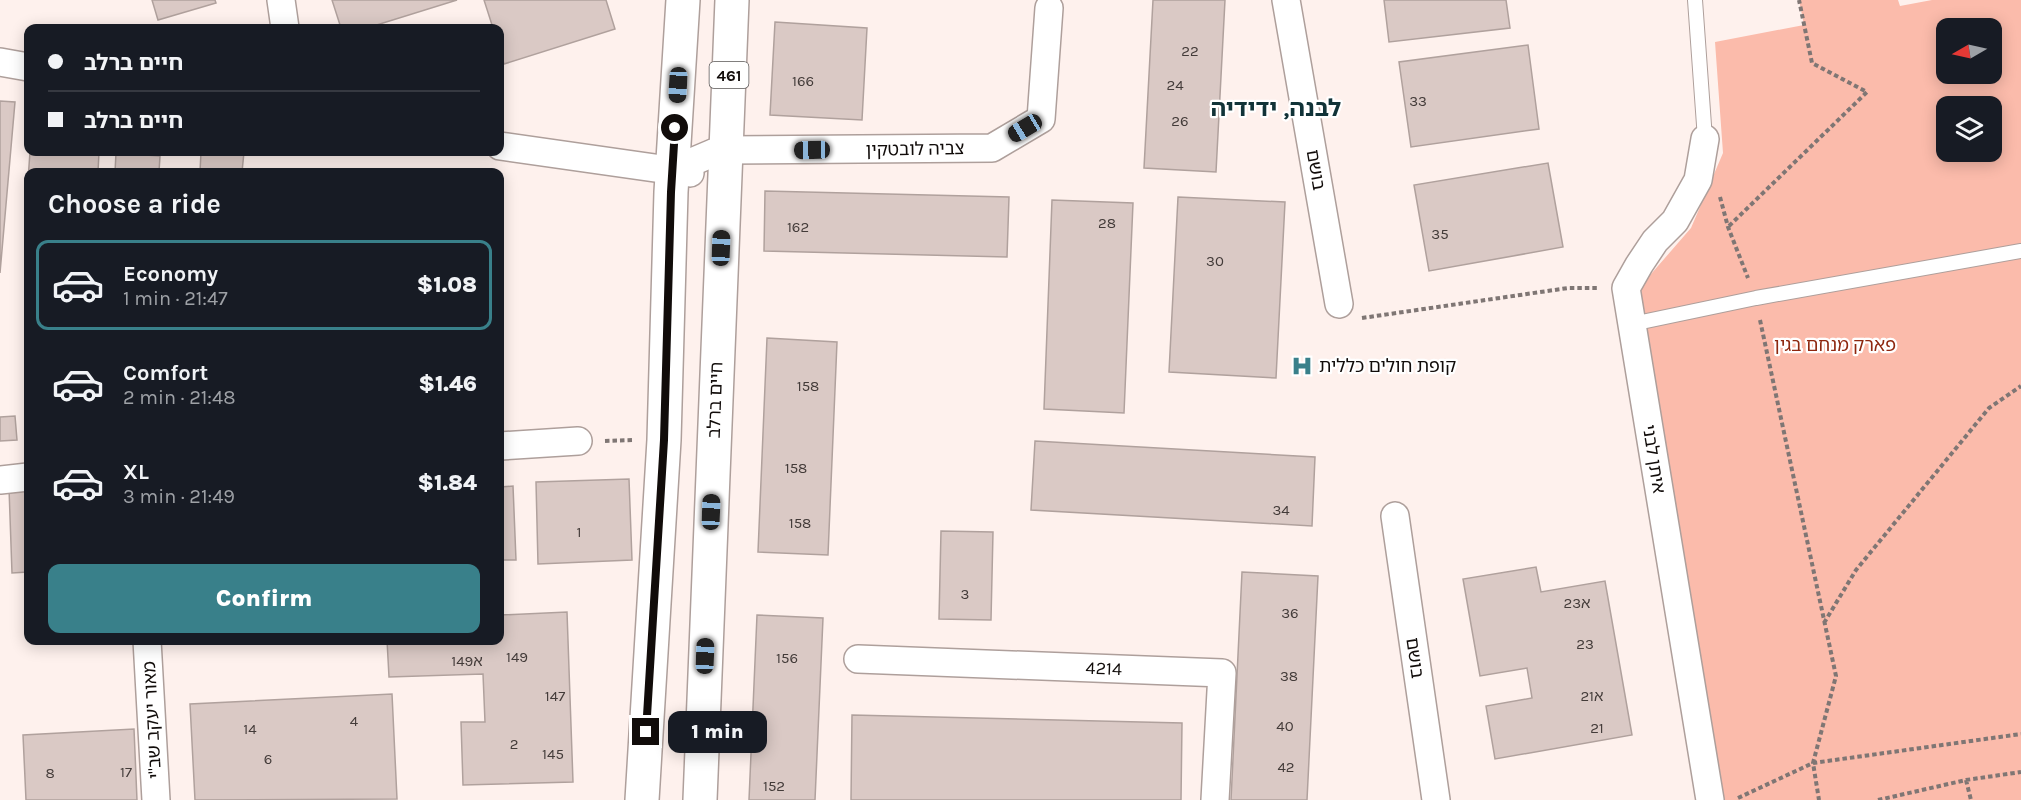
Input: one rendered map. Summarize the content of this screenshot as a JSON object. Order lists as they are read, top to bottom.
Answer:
{
  "streets": {
    "main road": ["461", "חיים ברלב"],
    "street": [
      "צביה לובטקין",
      "בושם",
      "איתן לבני",
      "4214",
      "מאור יעקב שב\"י"
    ]
  },
  "crossings": [
    ["צביה לובטקין", "חיים ברלב"]
  ],
  "districts": ["לבנה, ידידיה"],
  "parks": ["פארק מנחם בגין"],
  "places": {
    "hospital": ["קופת חולים כללית"]
  },
  "house_numbers": [
    "22",
    "166",
    "24",
    "33",
    "26",
    "28",
    "162",
    "35",
    "30",
    "158",
    "158",
    "34",
    "158",
    "1",
    "3",
    "23א",
    "36",
    "23",
    "149",
    "156",
    "149א",
    "38",
    "147",
    "21א",
    "4",
    "40",
    "21",
    "14",
    "2",
    "145",
    "6",
    "42",
    "17",
    "8",
    "152"
  ],
  "north": "left",
  "page": {
    "banner": ["חיים ברלב", "חיים ברלב"],
    "heading": "Choose a ride",
    "list": [
      {
        "name": "Economy",
        "note": "1 min · 21:47",
        "value": "$1.08"
      },
      {
        "name": "Comfort",
        "note": "2 min · 21:48",
        "value": "$1.46"
      },
      {
        "name": "XL",
        "note": "3 min · 21:49",
        "value": "$1.84"
      }
    ],
    "buttons": "Confirm",
    "bubble": "1 min"
  }
}
